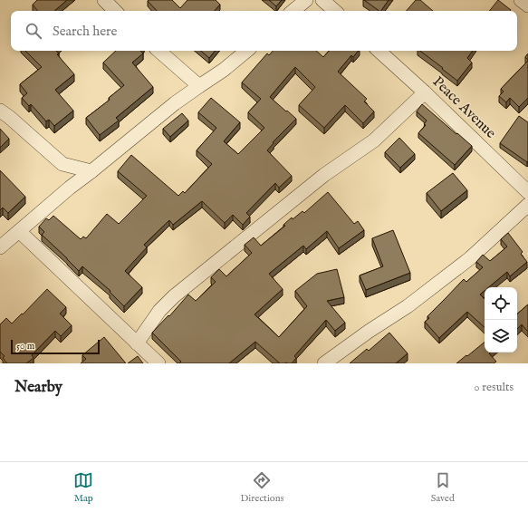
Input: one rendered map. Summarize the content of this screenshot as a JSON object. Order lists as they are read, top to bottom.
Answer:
{
  "streets": {
    "street": ["Peace Avenue"]
  },
  "scale_bar": "50 m",
  "page": {
    "search": "Search here",
    "scale": "50 m",
    "heading": ["Nearby", "0 results"],
    "nav": ["Map", "Directions", "Saved"]
  }
}
